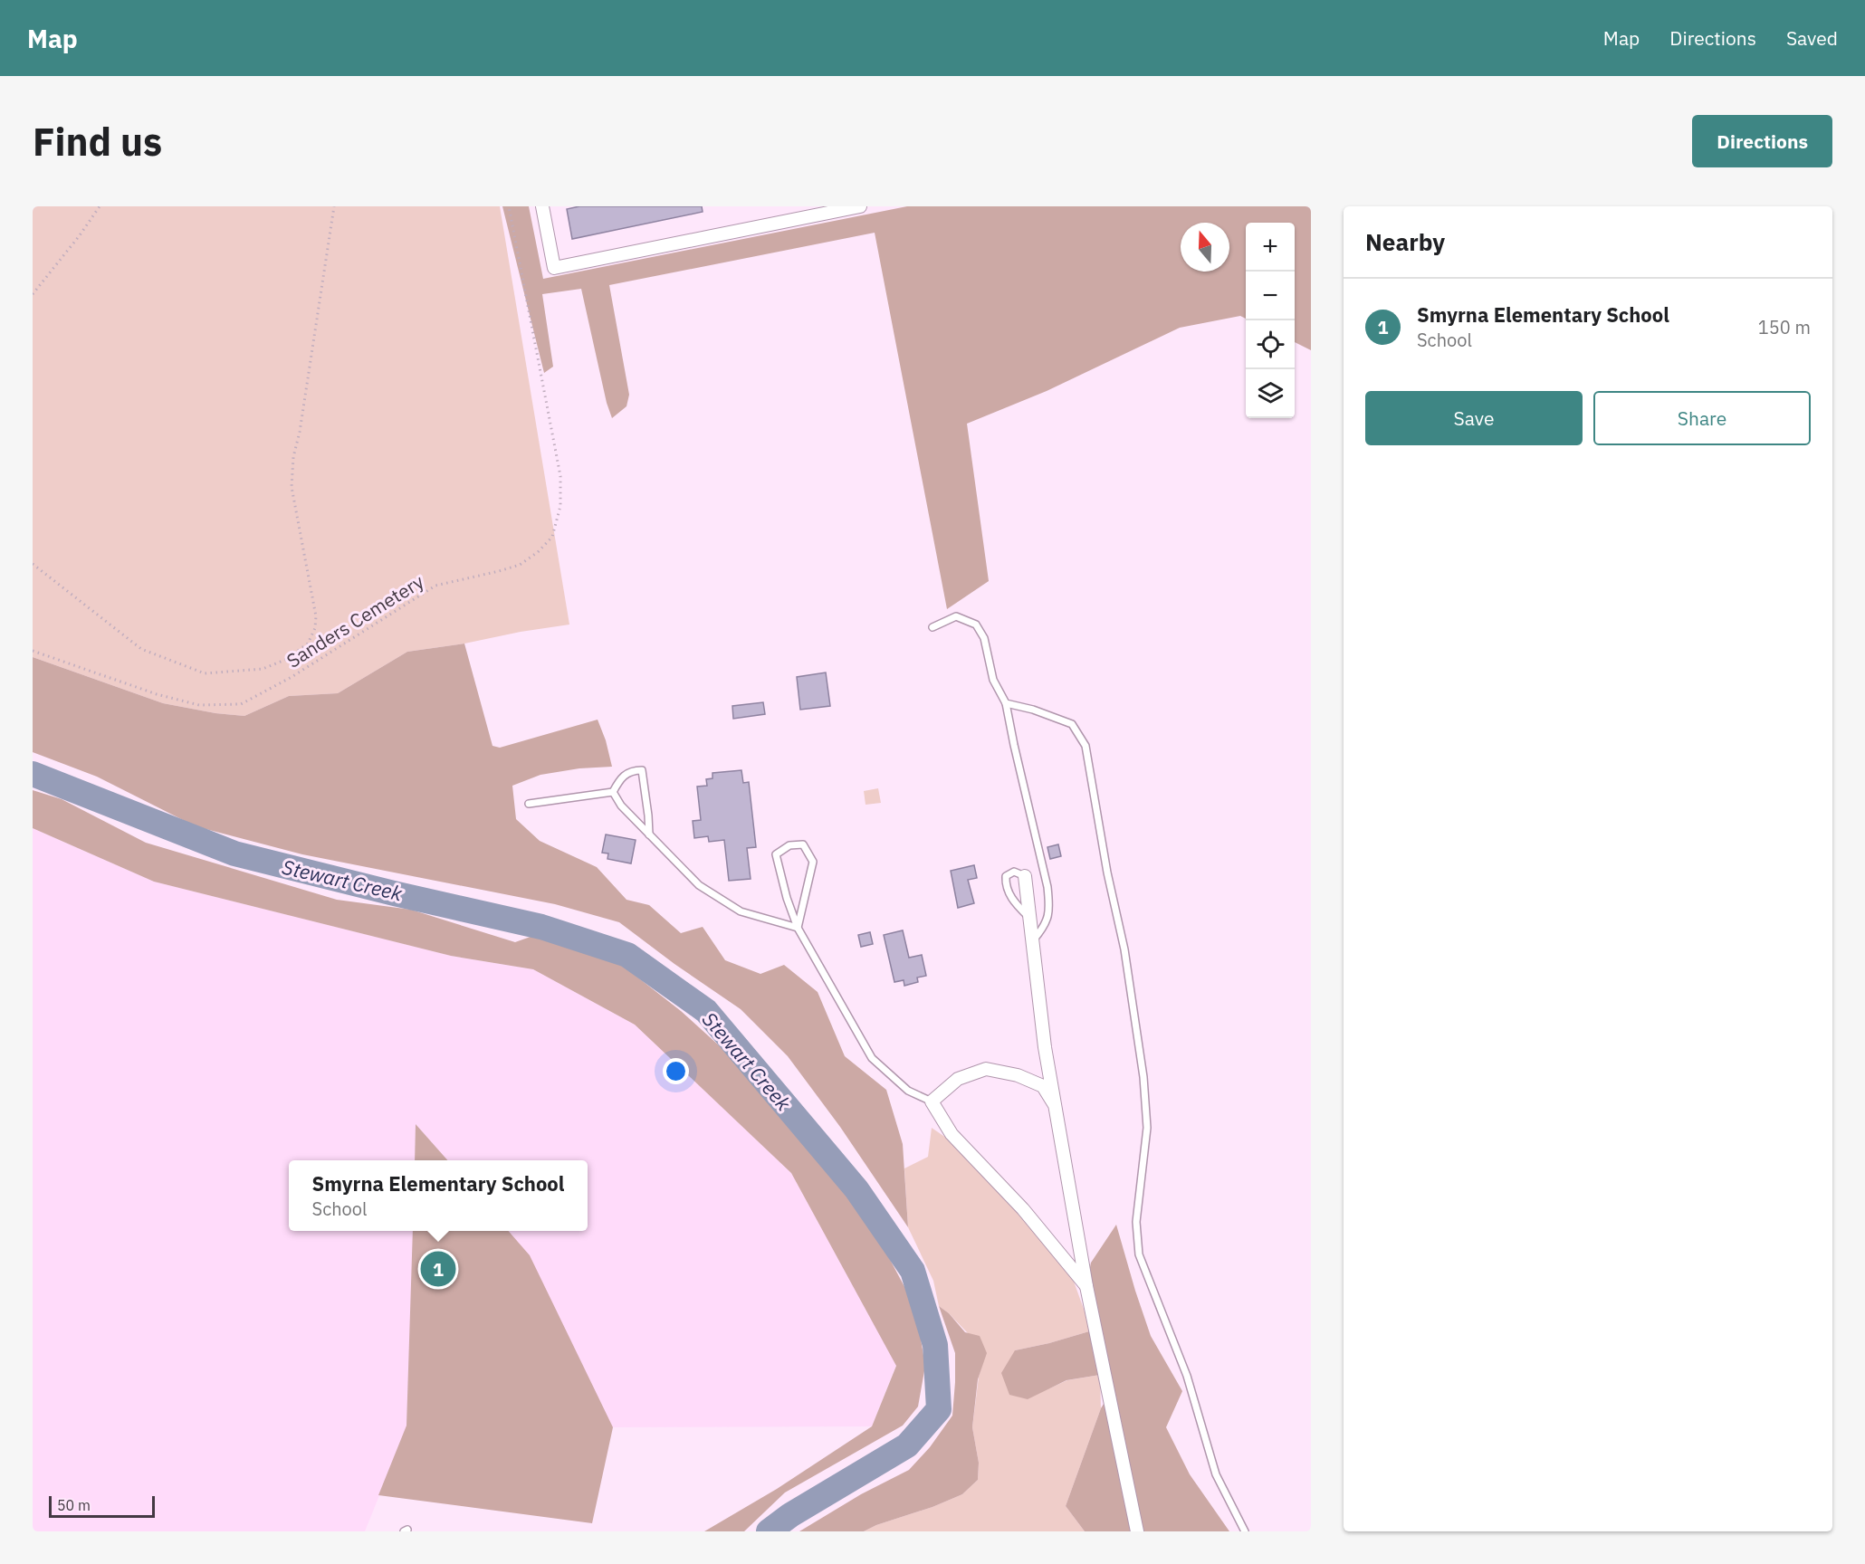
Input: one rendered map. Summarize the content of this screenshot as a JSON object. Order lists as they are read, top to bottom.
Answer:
{
  "streets": {
    "path": ["Sanders Cemetery"]
  },
  "water": ["Stewart Creek"],
  "scale_bar": "50 m",
  "north": "top",
  "page": {
    "header": "Map",
    "nav": ["Map", "Directions", "Saved"],
    "buttons": [
      "Directions",
      ["Save", "Share"]
    ],
    "title": "Find us",
    "heading": "Nearby",
    "map_buttons": ["+", "−"],
    "list": [
      {
        "mark": "1",
        "name": "Smyrna Elementary School",
        "note": "School",
        "value": "150 m"
      }
    ],
    "popup": ["Smyrna Elementary School", "School"],
    "pins": "1",
    "scale": "50 m"
  }
}
